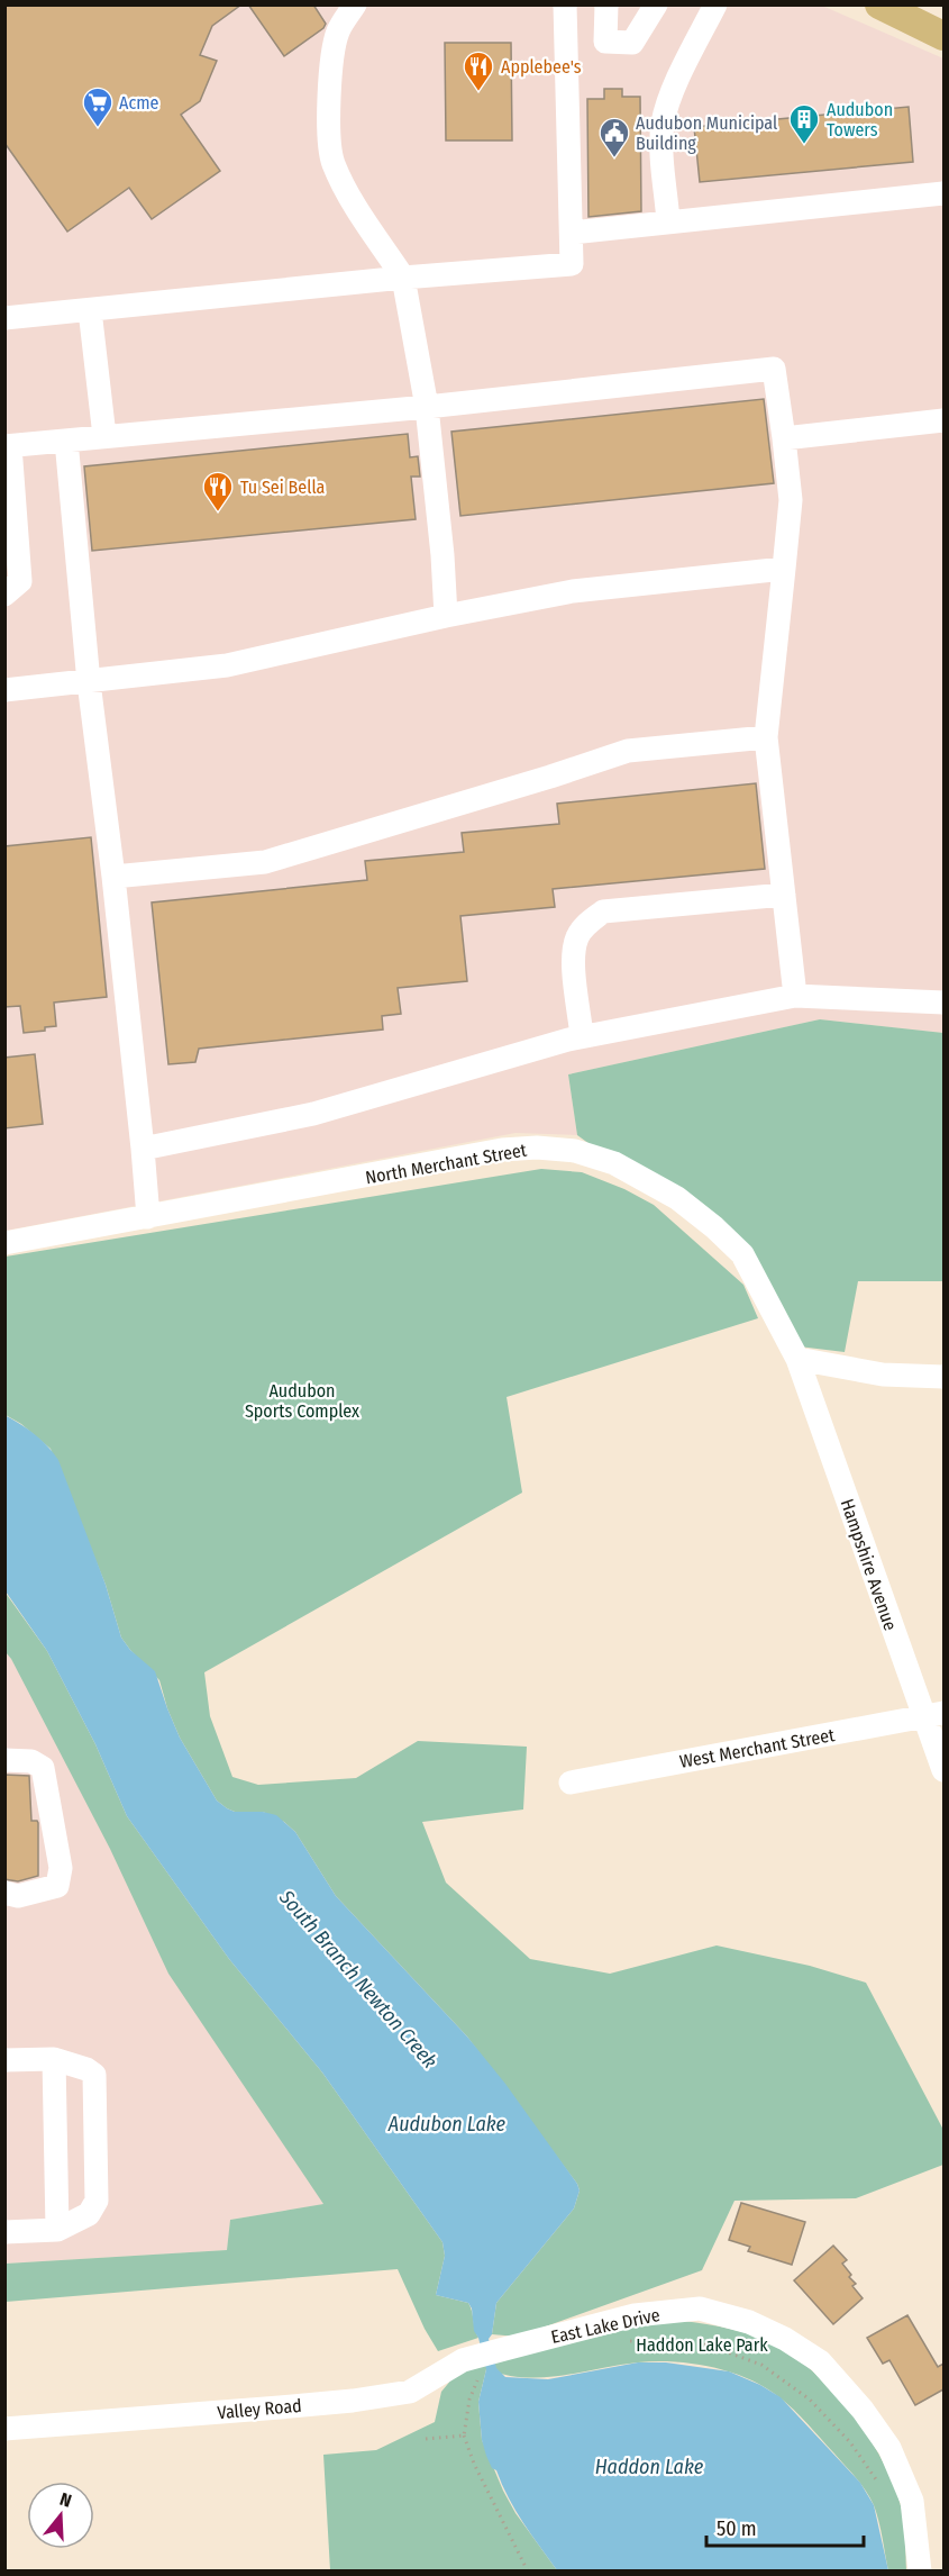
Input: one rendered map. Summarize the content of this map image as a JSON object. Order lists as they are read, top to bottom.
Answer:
{
  "streets": {
    "street": [
      "North Merchant Street",
      "Hampshire Avenue",
      "West Merchant Street",
      "East Lake Drive",
      "Valley Road"
    ]
  },
  "crossings": [
    ["North Merchant Street", "Hampshire Avenue"],
    ["Hampshire Avenue", "West Merchant Street"],
    ["East Lake Drive", "Valley Road"]
  ],
  "water": ["South Branch Newton Creek", "Audubon Lake", "Haddon Lake"],
  "parks": ["Audubon Sports Complex", "Haddon Lake Park"],
  "places": {
    "restaurant": ["Applebee's", "Tu Sei Bella"],
    "supermarket": ["Acme"],
    "building": ["Audubon Towers"],
    "public building": ["Audubon Municipal Building"]
  },
  "scale_bar": "50 m",
  "north": "top"
}
